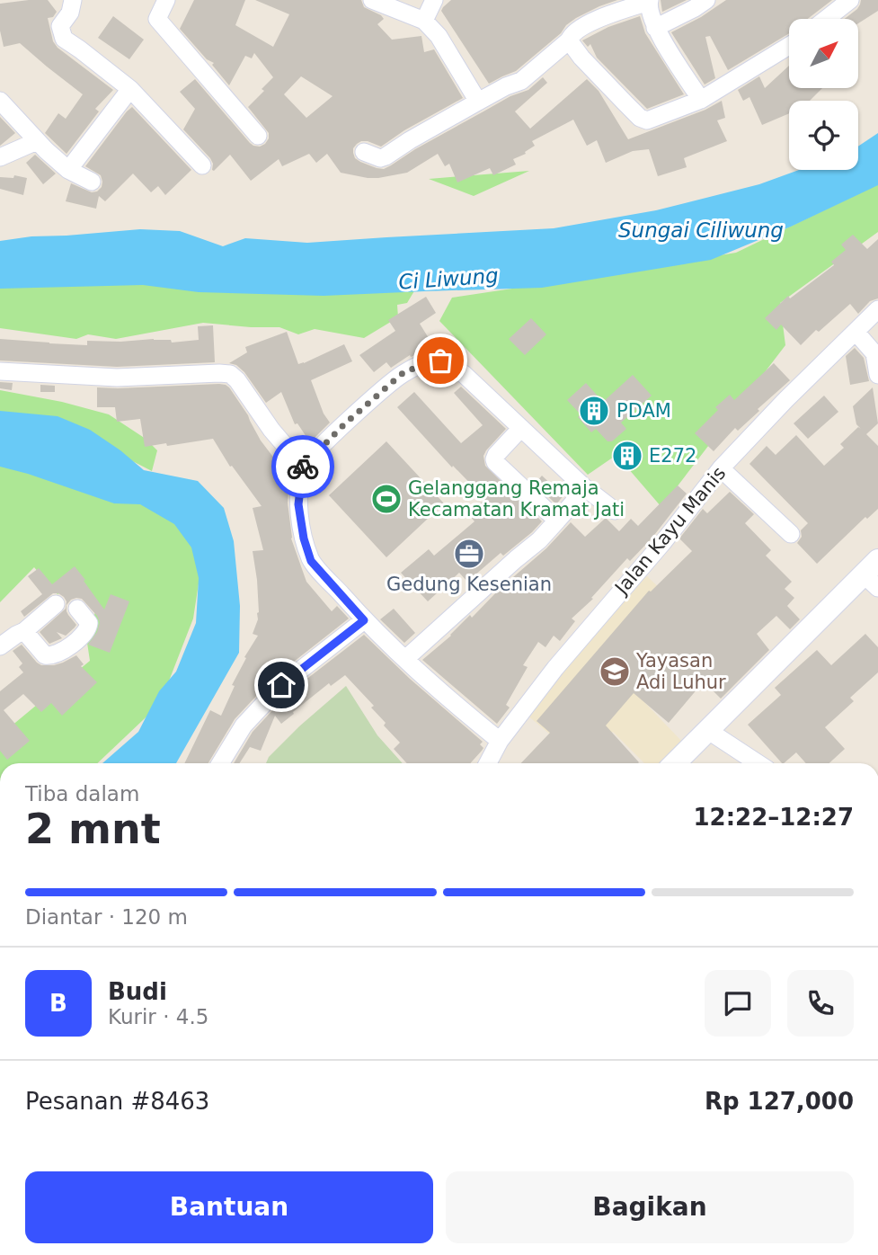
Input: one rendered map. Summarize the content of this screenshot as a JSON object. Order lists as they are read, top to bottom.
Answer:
{
  "streets": {
    "street": ["Jalan Kayu Manis"]
  },
  "water": ["Sungai Ciliwung", "Ci Liwung"],
  "places": {
    "building": ["PDAM", "E272"],
    "sports": ["Gelanggang Remaja Kecamatan Kramat Jati"],
    "office": ["Gedung Kesenian"],
    "school or university": ["Yayasan Adi Luhur"]
  },
  "north": "top right",
  "page": {
    "heading": ["2 mnt", "Tiba dalam", "12:22–12:27"],
    "panel": [
      "Budi",
      "Kurir · 4.5",
      "Pesanan #8463",
      "Rp 127,000"
    ],
    "bar": "Diantar · 120 m",
    "round": "B",
    "buttons": ["Bantuan", "Bagikan"]
  }
}
